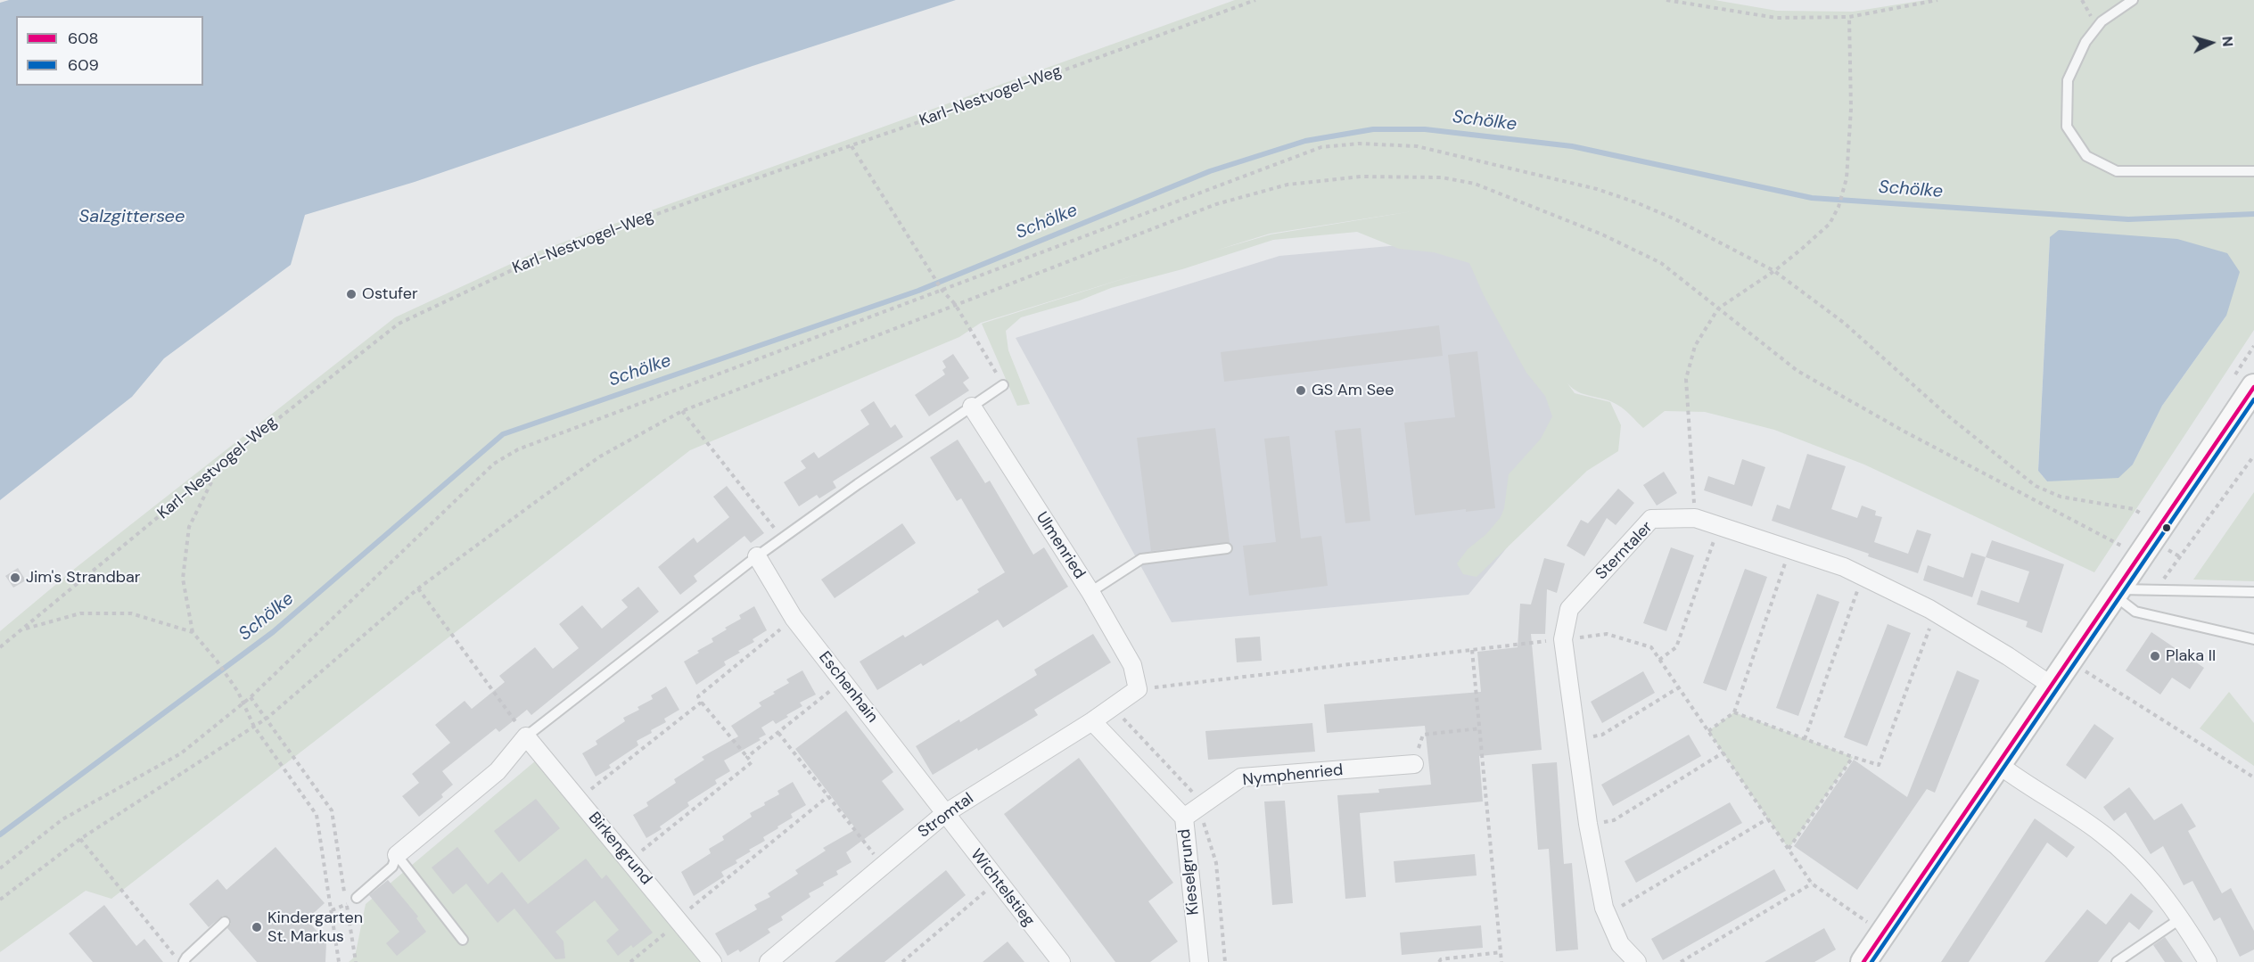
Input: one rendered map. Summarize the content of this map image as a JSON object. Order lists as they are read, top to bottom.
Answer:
{
  "streets": {
    "street": [
      "Ulmenried",
      "Sterntaler",
      "Eschenhain",
      "Nymphenried",
      "Stromtal",
      "Birkengrund",
      "Kieselgrund",
      "Wichtelstieg"
    ],
    "path": ["Karl-Nestvogel-Weg"]
  },
  "crossings": [
    ["Ulmenried", "Stromtal"],
    ["Eschenhain", "Stromtal"],
    ["Eschenhain", "Wichtelstieg"],
    ["Nymphenried", "Kieselgrund"],
    ["Stromtal", "Kieselgrund"],
    ["Stromtal", "Wichtelstieg"]
  ],
  "water": ["Schölke", "Salzgittersee"],
  "places": [
    "Ostufer",
    "GS Am See",
    "Jim's Strandbar",
    "Plaka II",
    "Kindergarten St. Markus"
  ],
  "lines": ["transit line 608", "transit line 609"],
  "legend": ["608", "609"],
  "north": "right"
}
